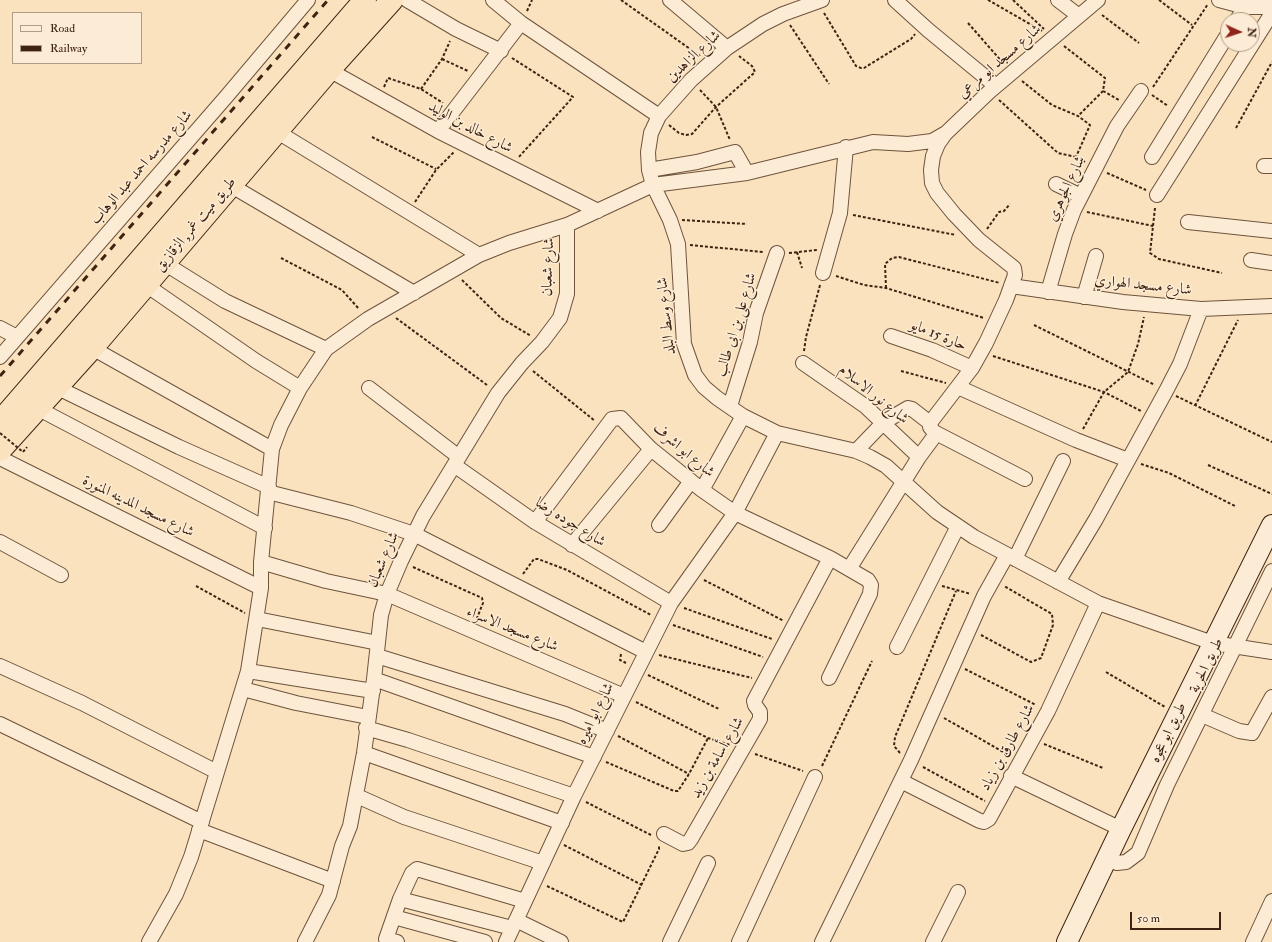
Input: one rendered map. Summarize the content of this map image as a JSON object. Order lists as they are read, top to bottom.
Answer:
{
  "streets": {
    "highway": ["طريق ميت غمر, الزقازيق"],
    "street": [
      "شارع الزاهدين",
      "شارع مسجد ابو مرعي",
      "شارع خالد بن الوليد",
      "شارع مدرسه احمد عبد الوهاب",
      "شارع الجوهري",
      "شارع شعبان",
      "شارع مسجد الهواري",
      "شارع وسط البلد",
      "شارع على بن ابى طالب",
      "حارة 15 مايو",
      "شارع نور الاسلام",
      "شارع ابو اشرف",
      "شارع مسجد المدينه المنورة",
      "شارع جوده رضا",
      "شارع مسجد الاسراء",
      "طريق الحرية",
      "شارع ابو اميره",
      "طريق ابو عجوه",
      "شارع طارق بن زياد",
      "شارع أسامة بن زيد"
    ]
  },
  "crossings": [
    ["شارع الزاهدين", "شارع وسط البلد"],
    ["شارع خالد بن الوليد", "طريق ميت غمر, الزقازيق"],
    ["شارع الجوهري", "شارع مسجد الهواري"],
    ["شارع شعبان", "شارع جوده رضا"],
    ["شارع شعبان", "شارع مسجد الاسراء"],
    ["شارع وسط البلد", "شارع على بن ابى طالب"],
    ["شارع وسط البلد", "طريق الحرية"],
    ["شارع وسط البلد", "شارع ابو اميره"],
    ["شارع وسط البلد", "طريق ابو عجوه"],
    ["شارع وسط البلد", "شارع طارق بن زياد"],
    ["شارع ابو اشرف", "شارع جوده رضا"],
    ["شارع ابو اشرف", "شارع ابو اميره"],
    ["شارع ابو اشرف", "شارع أسامة بن زيد"],
    ["شارع جوده رضا", "شارع ابو اميره"],
    ["شارع مسجد الاسراء", "شارع ابو اميره"],
    ["طريق الحرية", "طريق ابو عجوه"]
  ],
  "legend": ["Road", "Railway"],
  "scale_bar": "50 m",
  "north": "right"
}
